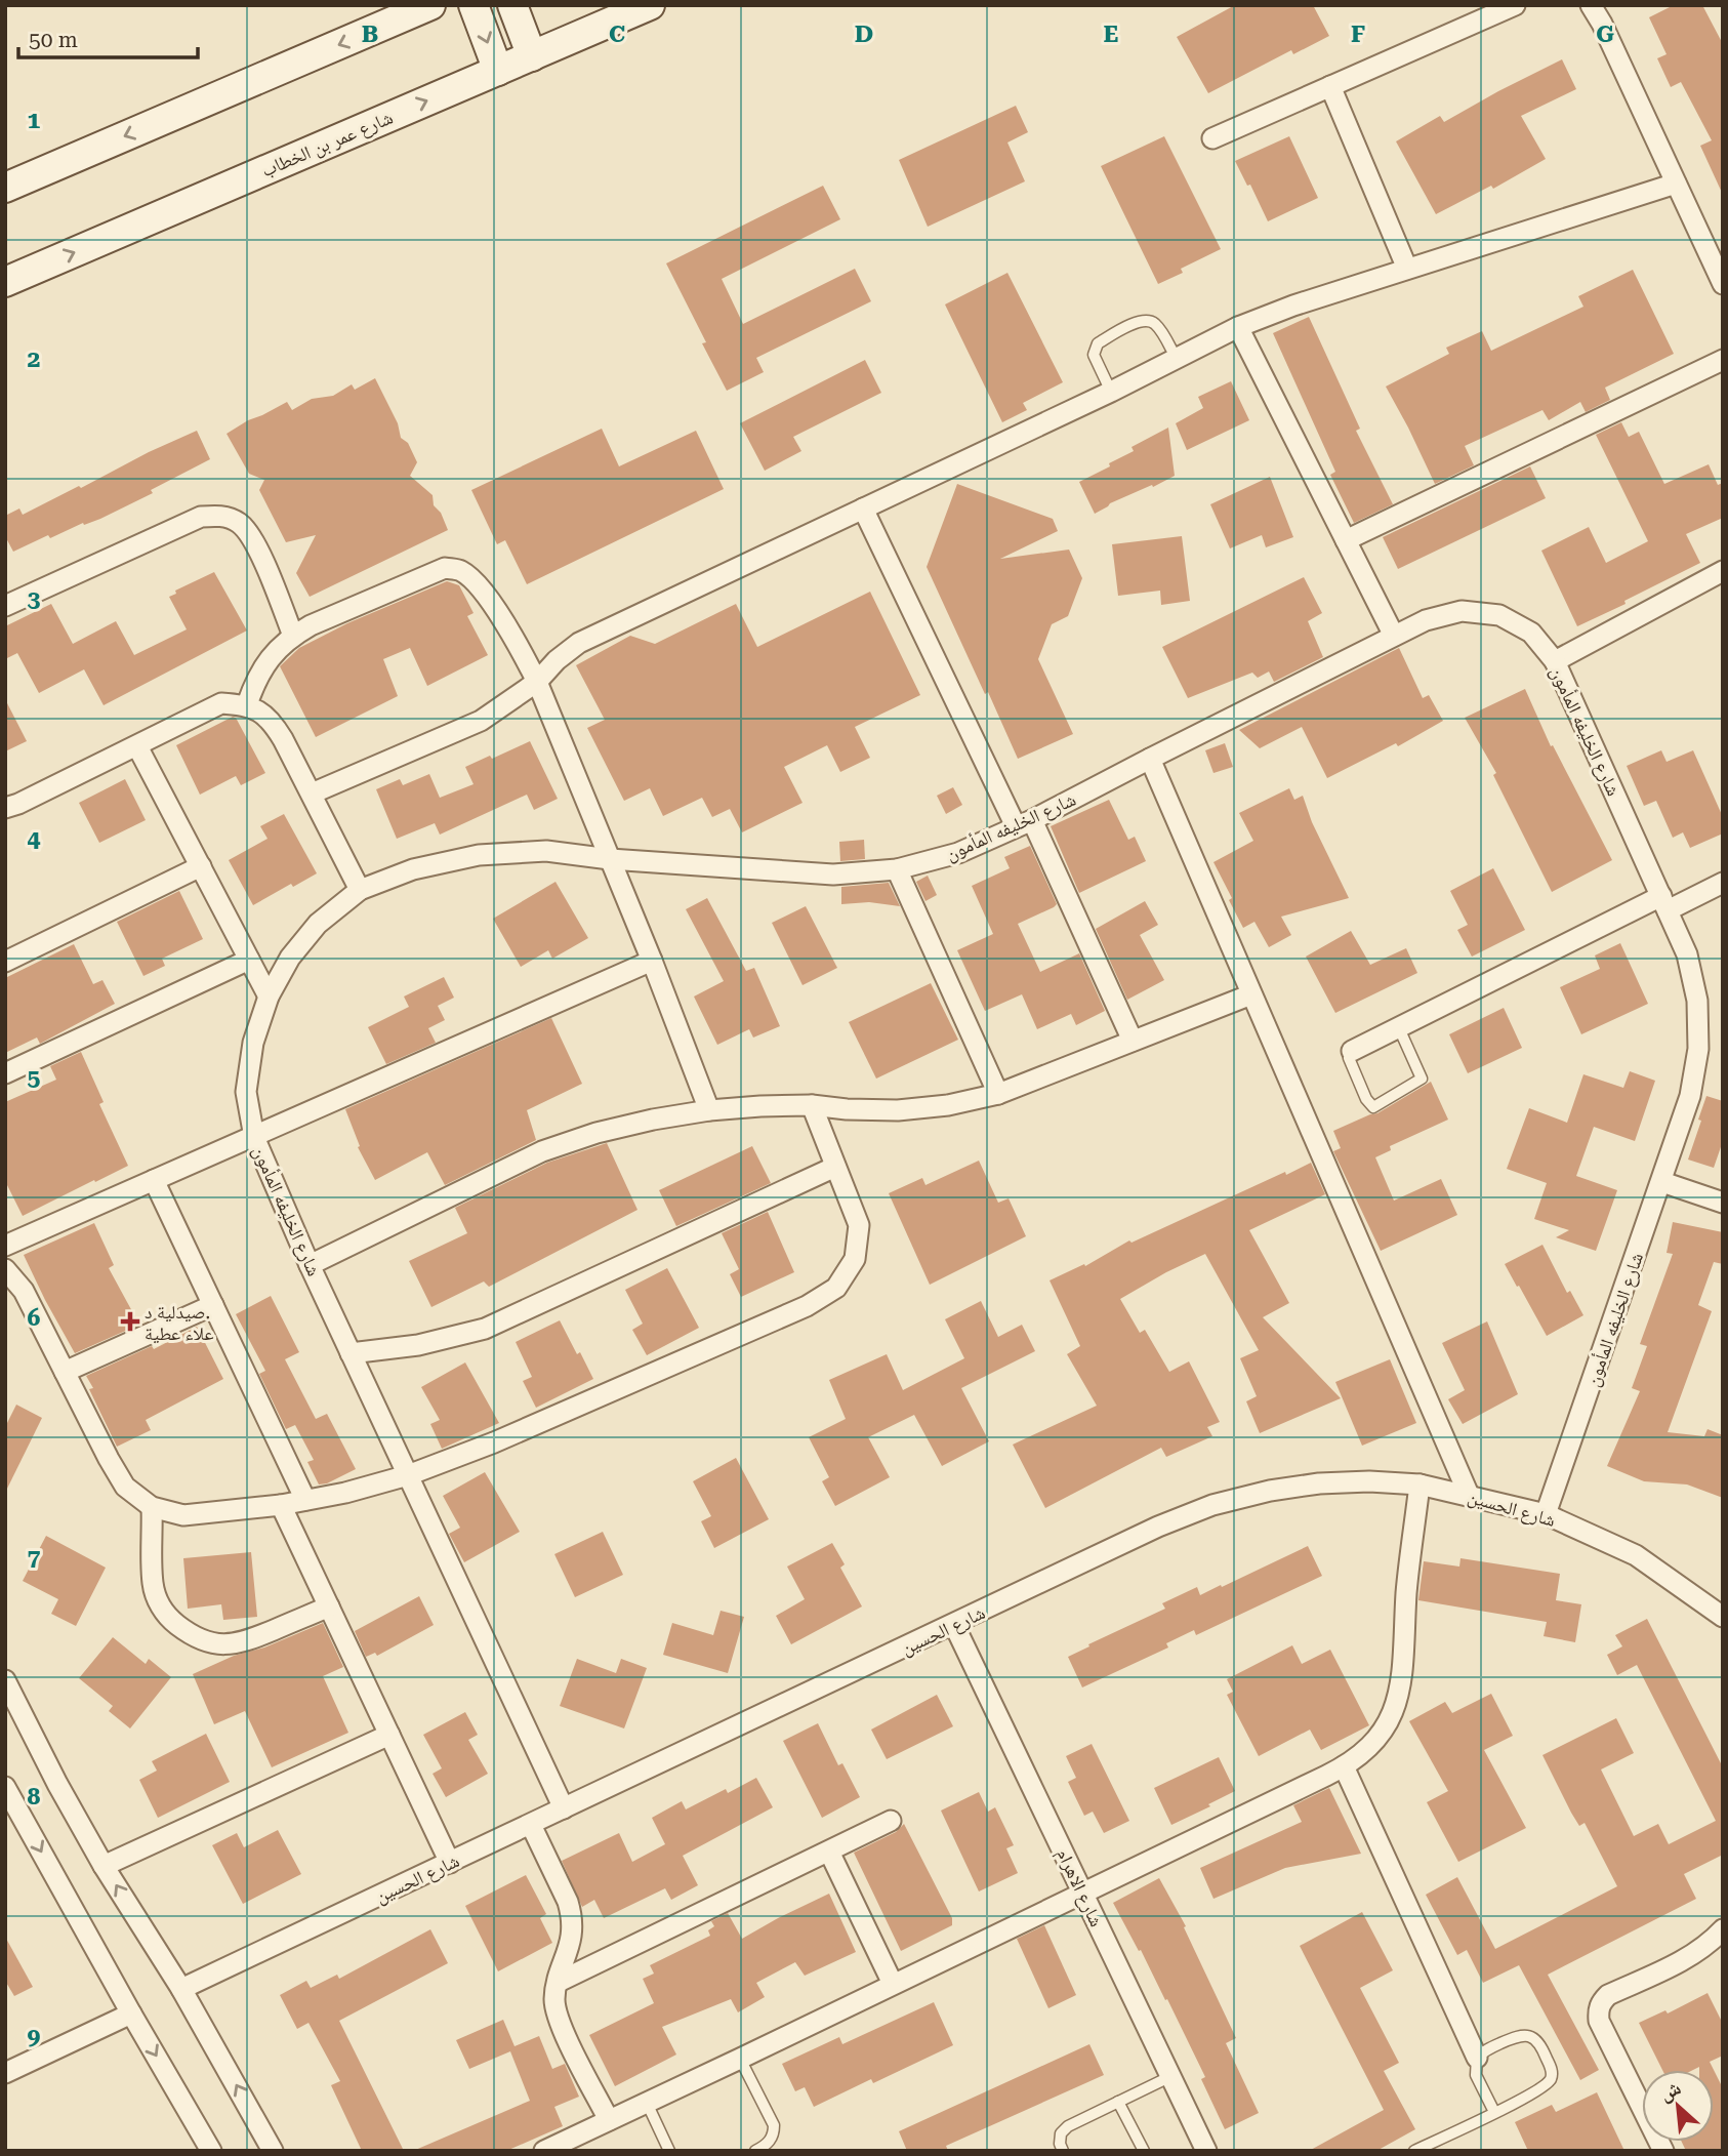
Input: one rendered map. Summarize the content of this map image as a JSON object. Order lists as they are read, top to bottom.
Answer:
{
  "streets": {
    "street": [
      "شارع عمر بن الخطاب",
      "شارع الخليفه المأمون",
      "شارع الحسين",
      "شارع الاهرام"
    ]
  },
  "crossings": [
    ["شارع الخليفه المأمون", "شارع الحسين"],
    ["شارع الحسين", "شارع الاهرام"]
  ],
  "places": {
    "health": ["صيدلية د. علاء عطية"]
  },
  "scale_bar": "50 m",
  "north": "top left",
  "grid": {
    "columns": [
      "B",
      "C",
      "D",
      "E",
      "F",
      "G"
    ],
    "rows": [
      "1",
      "2",
      "3",
      "4",
      "5",
      "6",
      "7",
      "8",
      "9"
    ]
  }
}
